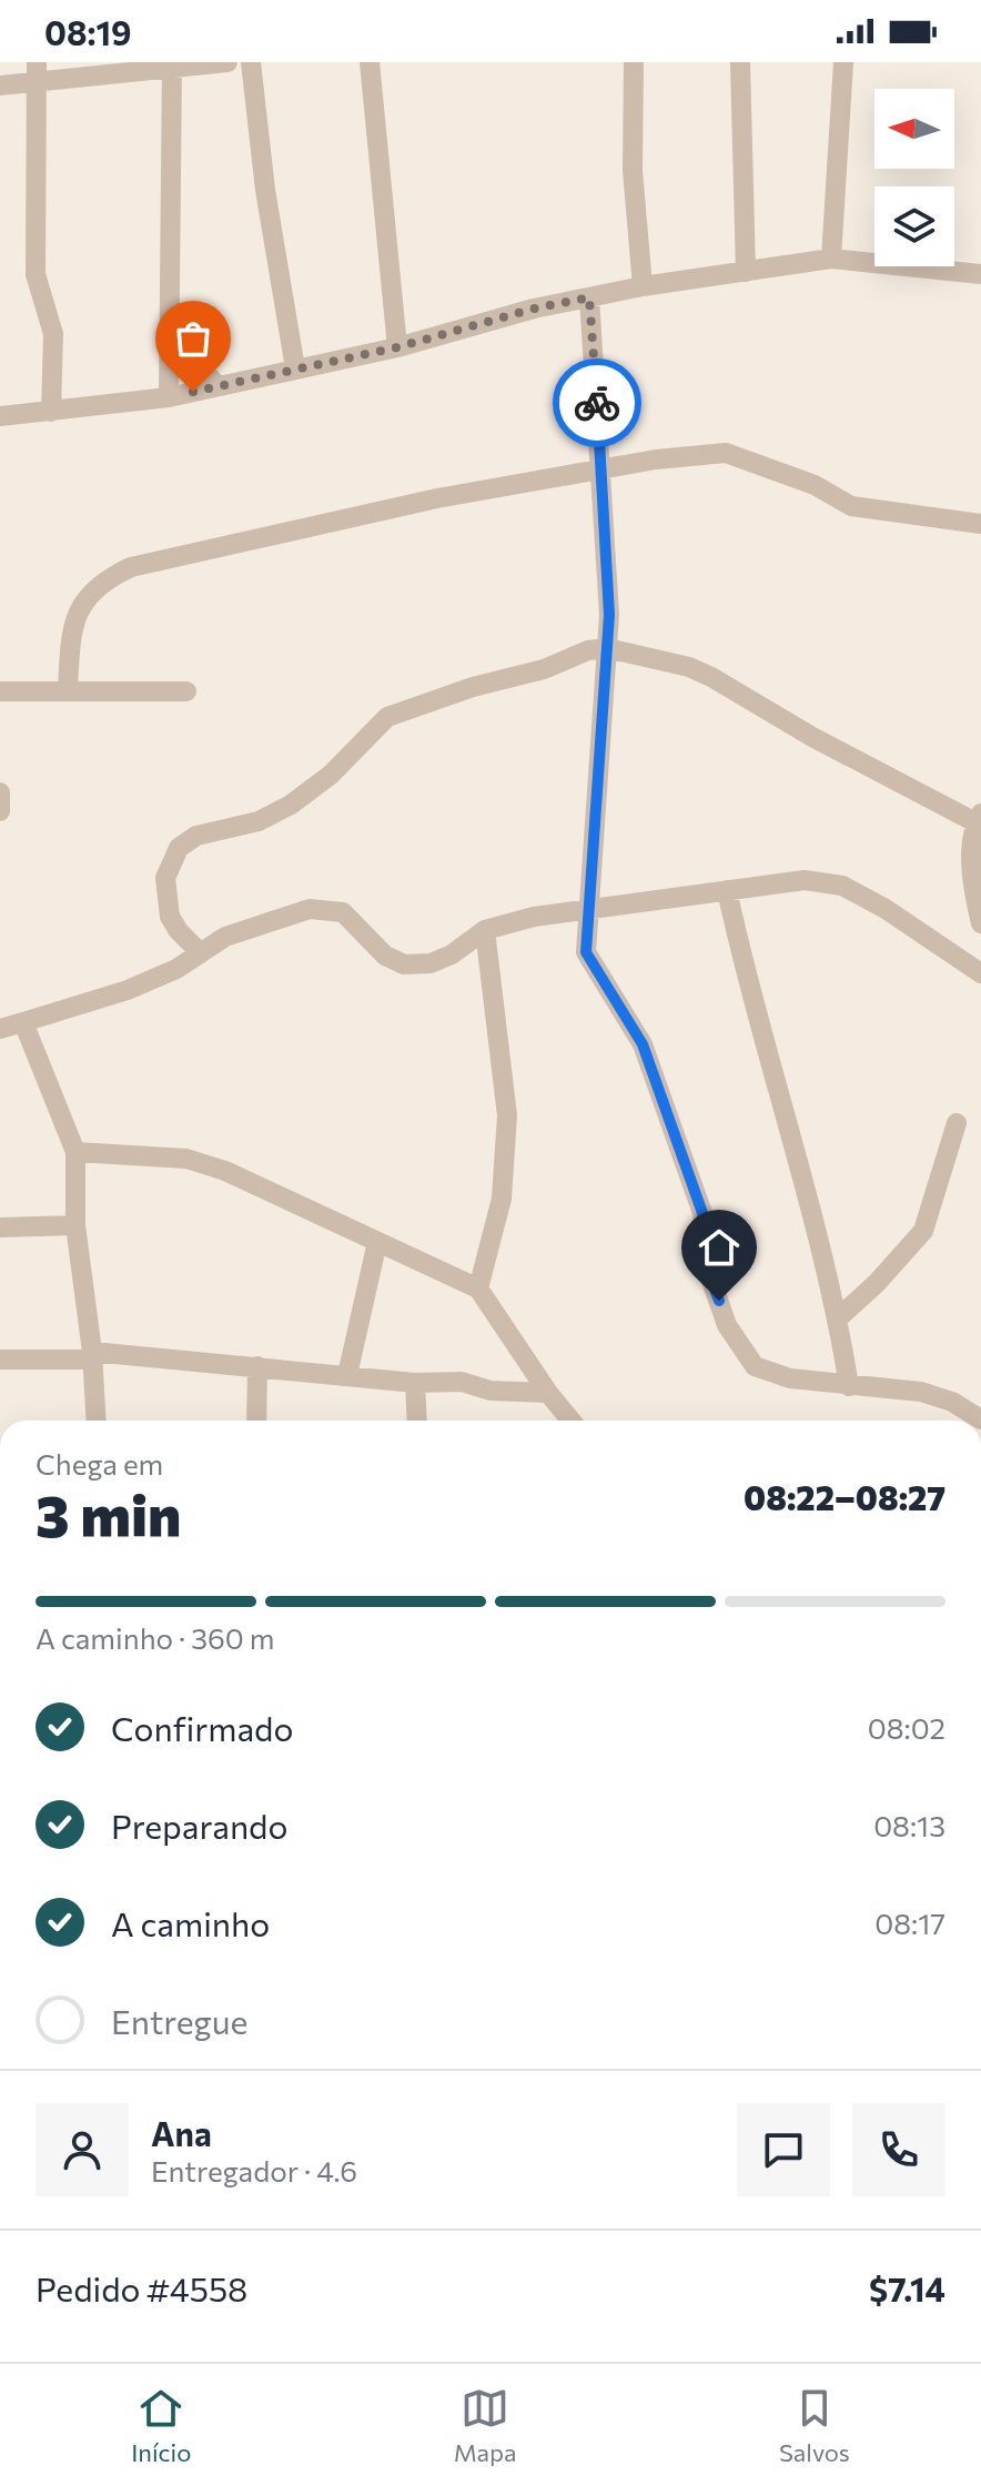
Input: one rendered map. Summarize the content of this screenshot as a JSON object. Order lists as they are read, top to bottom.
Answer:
{
  "north": "left",
  "page": {
    "status": "08:19",
    "heading": ["3 min", "Chega em", "08:22–08:27"],
    "panel": [
      "Ana",
      "Entregador · 4.6",
      "Pedido #4558",
      "$7.14"
    ],
    "bar": "A caminho · 360 m",
    "list": [
      ["Confirmado", "08:02"],
      ["Preparando", "08:13"],
      ["A caminho", "08:17"],
      "Entregue"
    ],
    "tabs": ["Início", "Mapa", "Salvos"]
  }
}
